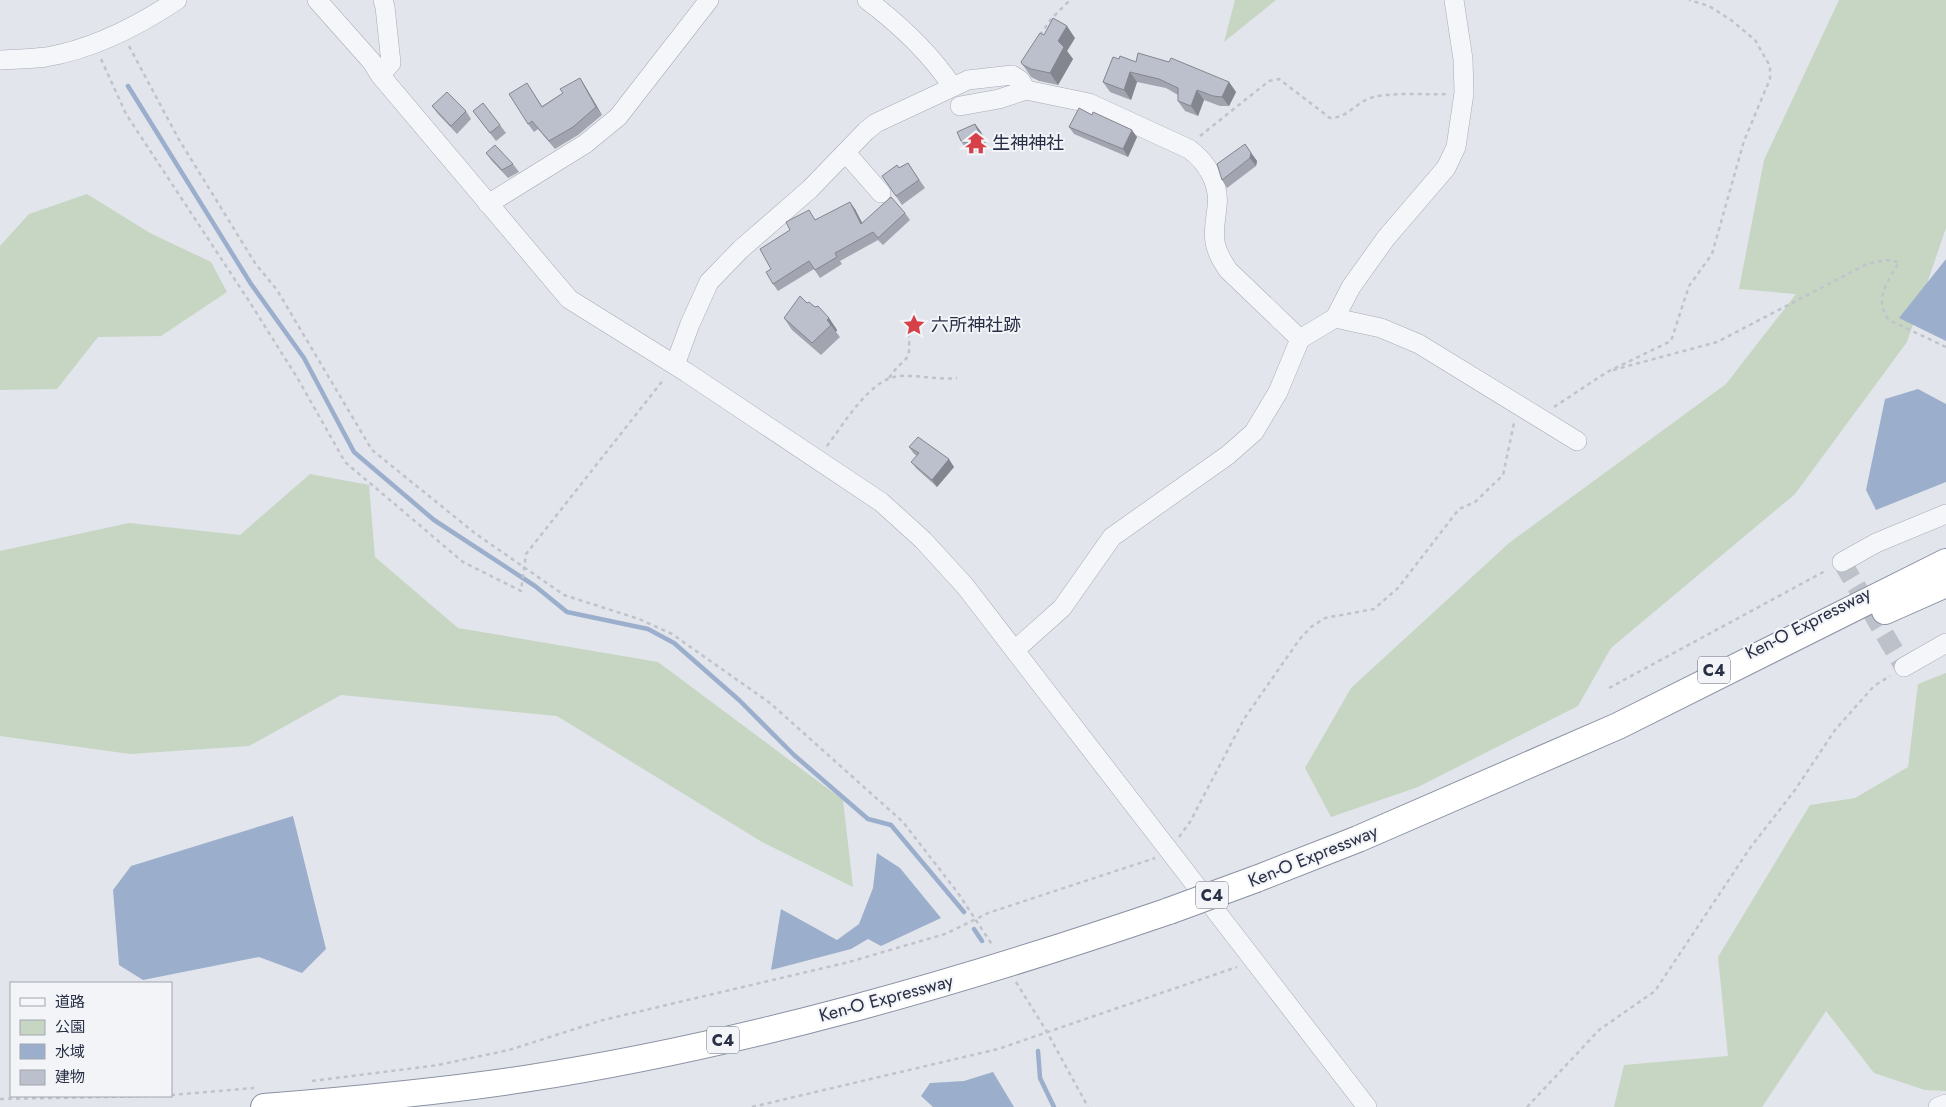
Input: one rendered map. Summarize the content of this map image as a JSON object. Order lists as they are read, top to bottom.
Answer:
{
  "streets": {
    "highway": ["Ken-O Expressway", "C4"]
  },
  "places": {
    "temple": ["生神神社"],
    "place": ["六所神社跡"]
  },
  "legend": [
    "道路",
    "公園",
    "水域",
    "建物"
  ]
}
